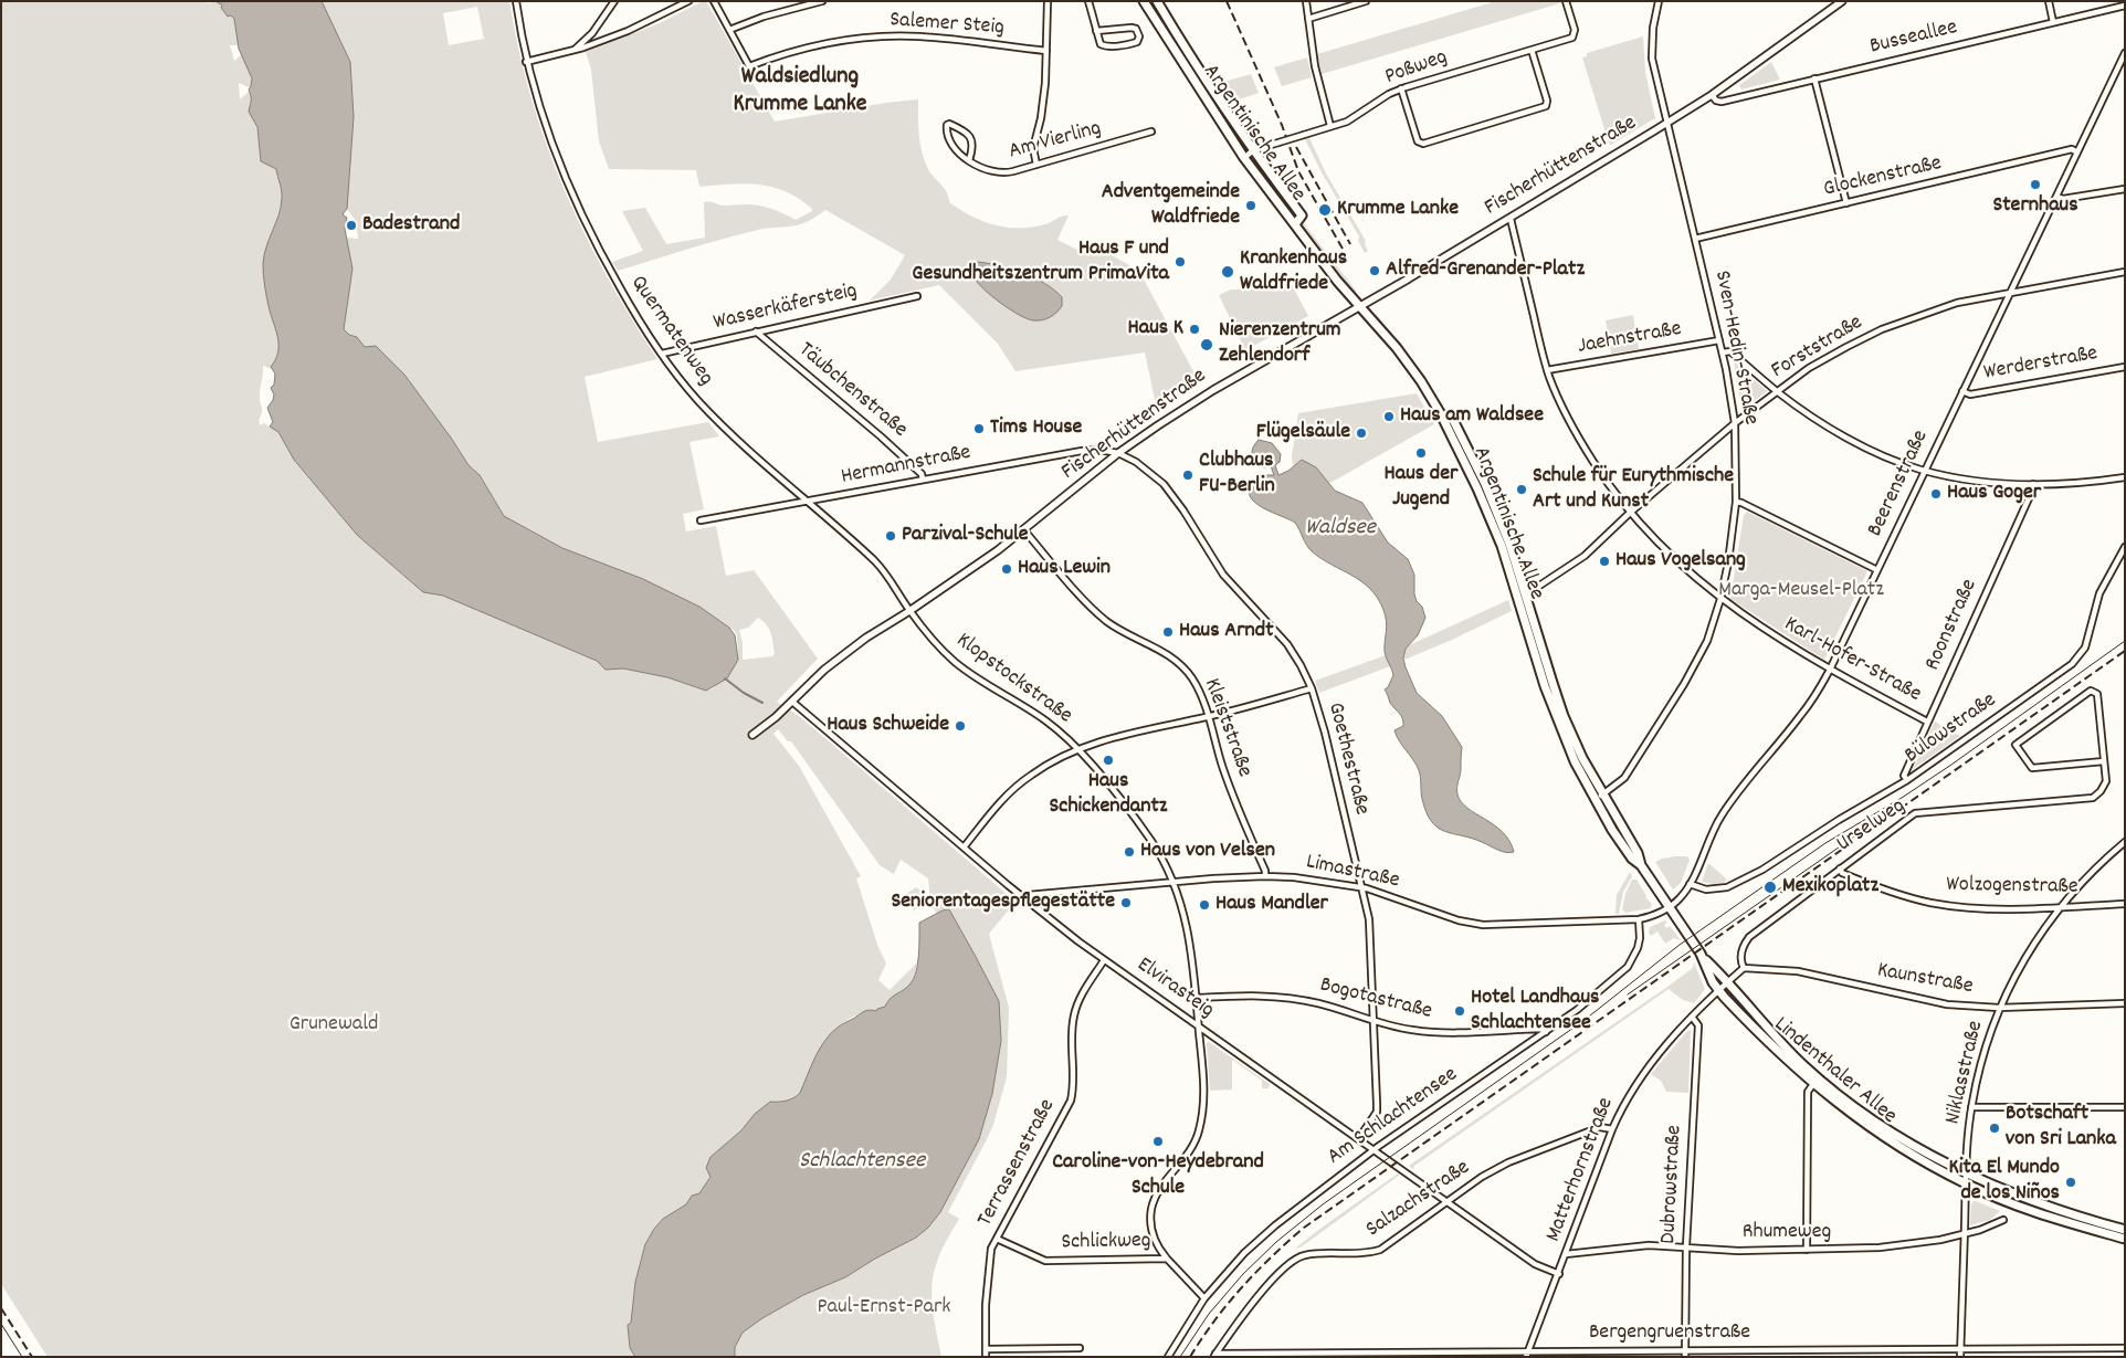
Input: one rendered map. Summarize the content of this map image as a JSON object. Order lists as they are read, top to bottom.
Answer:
{
  "streets": {
    "main road": ["Argentinische Allee", "Lindenthaler Allee"],
    "street": [
      "Salemer Steig",
      "Busseallee",
      "Poßweg",
      "Am Vierling",
      "Fischerhüttenstraße",
      "Glockenstraße",
      "Wasserkäfersteig",
      "Quermatenweg",
      "Jaehnstraße",
      "Sven-Hedin-Straße",
      "Forststraße",
      "Werderstraße",
      "Täubchenstraße",
      "Hermannstraße",
      "Beerenstraße",
      "Roonstraße",
      "Karl-Hofer-Straße",
      "Klopstockstraße",
      "Kleiststraße",
      "Bülowstraße",
      "Goethestraße",
      "Urselweg",
      "Limastraße",
      "Wolzogenstraße",
      "Kaunstraße",
      "Elvirasteig",
      "Bogotastraße",
      "Niklasstraße",
      "Am Schlachtensee",
      "Terrassenstraße",
      "Matterhornstraße",
      "Dubrowstraße",
      "Salzachstraße",
      "Rhumeweg",
      "Schlickweg",
      "Bergengruenstraße"
    ]
  },
  "crossings": [
    ["Busseallee", "Fischerhüttenstraße"],
    ["Poßweg", "Argentinische Allee"],
    ["Argentinische Allee", "Fischerhüttenstraße"],
    ["Argentinische Allee", "Sven-Hedin-Straße"],
    ["Argentinische Allee", "Forststraße"],
    ["Argentinische Allee", "Beerenstraße"],
    ["Argentinische Allee", "Limastraße"],
    ["Argentinische Allee", "Lindenthaler Allee"],
    ["Fischerhüttenstraße", "Quermatenweg"],
    ["Fischerhüttenstraße", "Sven-Hedin-Straße"],
    ["Fischerhüttenstraße", "Hermannstraße"],
    ["Fischerhüttenstraße", "Karl-Hofer-Straße"],
    ["Fischerhüttenstraße", "Klopstockstraße"],
    ["Fischerhüttenstraße", "Kleiststraße"],
    ["Fischerhüttenstraße", "Goethestraße"],
    ["Fischerhüttenstraße", "Elvirasteig"],
    ["Glockenstraße", "Sven-Hedin-Straße"],
    ["Glockenstraße", "Beerenstraße"],
    ["Wasserkäfersteig", "Quermatenweg"],
    ["Wasserkäfersteig", "Täubchenstraße"],
    ["Quermatenweg", "Hermannstraße"],
    ["Quermatenweg", "Klopstockstraße"],
    ["Jaehnstraße", "Sven-Hedin-Straße"],
    ["Jaehnstraße", "Karl-Hofer-Straße"],
    ["Sven-Hedin-Straße", "Forststraße"],
    ["Sven-Hedin-Straße", "Karl-Hofer-Straße"],
    ["Forststraße", "Beerenstraße"],
    ["Forststraße", "Karl-Hofer-Straße"],
    ["Werderstraße", "Beerenstraße"],
    ["Täubchenstraße", "Hermannstraße"],
    ["Hermannstraße", "Goethestraße"],
    ["Beerenstraße", "Karl-Hofer-Straße"],
    ["Beerenstraße", "Bülowstraße"],
    ["Beerenstraße", "Limastraße"],
    ["Beerenstraße", "Lindenthaler Allee"],
    ["Roonstraße", "Karl-Hofer-Straße"],
    ["Roonstraße", "Bülowstraße"],
    ["Klopstockstraße", "Limastraße"],
    ["Klopstockstraße", "Elvirasteig"],
    ["Klopstockstraße", "Bogotastraße"],
    ["Klopstockstraße", "Schlickweg"],
    ["Kleiststraße", "Limastraße"],
    ["Goethestraße", "Limastraße"],
    ["Goethestraße", "Elvirasteig"],
    ["Goethestraße", "Bogotastraße"],
    ["Urselweg", "Wolzogenstraße"],
    ["Urselweg", "Kaunstraße"],
    ["Limastraße", "Elvirasteig"],
    ["Limastraße", "Lindenthaler Allee"],
    ["Limastraße", "Am Schlachtensee"],
    ["Wolzogenstraße", "Niklasstraße"],
    ["Kaunstraße", "Niklasstraße"],
    ["Elvirasteig", "Am Schlachtensee"],
    ["Elvirasteig", "Terrassenstraße"],
    ["Elvirasteig", "Matterhornstraße"],
    ["Elvirasteig", "Salzachstraße"],
    ["Bogotastraße", "Am Schlachtensee"],
    ["Lindenthaler Allee", "Niklasstraße"],
    ["Lindenthaler Allee", "Matterhornstraße"],
    ["Niklasstraße", "Rhumeweg"],
    ["Niklasstraße", "Bergengruenstraße"],
    ["Am Schlachtensee", "Schlickweg"],
    ["Terrassenstraße", "Schlickweg"],
    ["Matterhornstraße", "Dubrowstraße"],
    ["Matterhornstraße", "Salzachstraße"],
    ["Matterhornstraße", "Rhumeweg"],
    ["Matterhornstraße", "Bergengruenstraße"],
    ["Dubrowstraße", "Rhumeweg"],
    ["Dubrowstraße", "Bergengruenstraße"],
    ["Salzachstraße", "Bergengruenstraße"]
  ],
  "districts": ["Waldsiedlung Krumme Lanke"],
  "water": ["Waldsee", "Schlachtensee"],
  "parks": ["Marga-Meusel-Platz", "Grunewald", "Paul-Ernst-Park"],
  "places": [
    "Sternhaus",
    "Adventgemeinde Waldfriede",
    "Krumme Lanke",
    "Badestrand",
    "Haus F und Gesundheitszentrum PrimaVita",
    "Alfred-Grenander-Platz",
    "Krankenhaus Waldfriede",
    "Haus K",
    "Nierenzentrum Zehlendorf",
    "Haus am Waldsee",
    "Tims House",
    "Flügelsäule",
    "Haus der Jugend",
    "Clubhaus FU-Berlin",
    "Schule für Eurythmische Art und Kunst",
    "Haus Goger",
    "Parzival-Schule",
    "Haus Vogelsang",
    "Haus Lewin",
    "Haus Arndt",
    "Haus Schweide",
    "Haus Schickendantz",
    "Haus von Velsen",
    "Mexikoplatz",
    "Seniorentagespflegestätte",
    "Haus Mandler",
    "Hotel Landhaus Schlachtensee",
    "Botschaft von Sri Lanka",
    "Caroline-von-Heydebrand Schule",
    "Kita El Mundo de los Niños"
  ]
}
